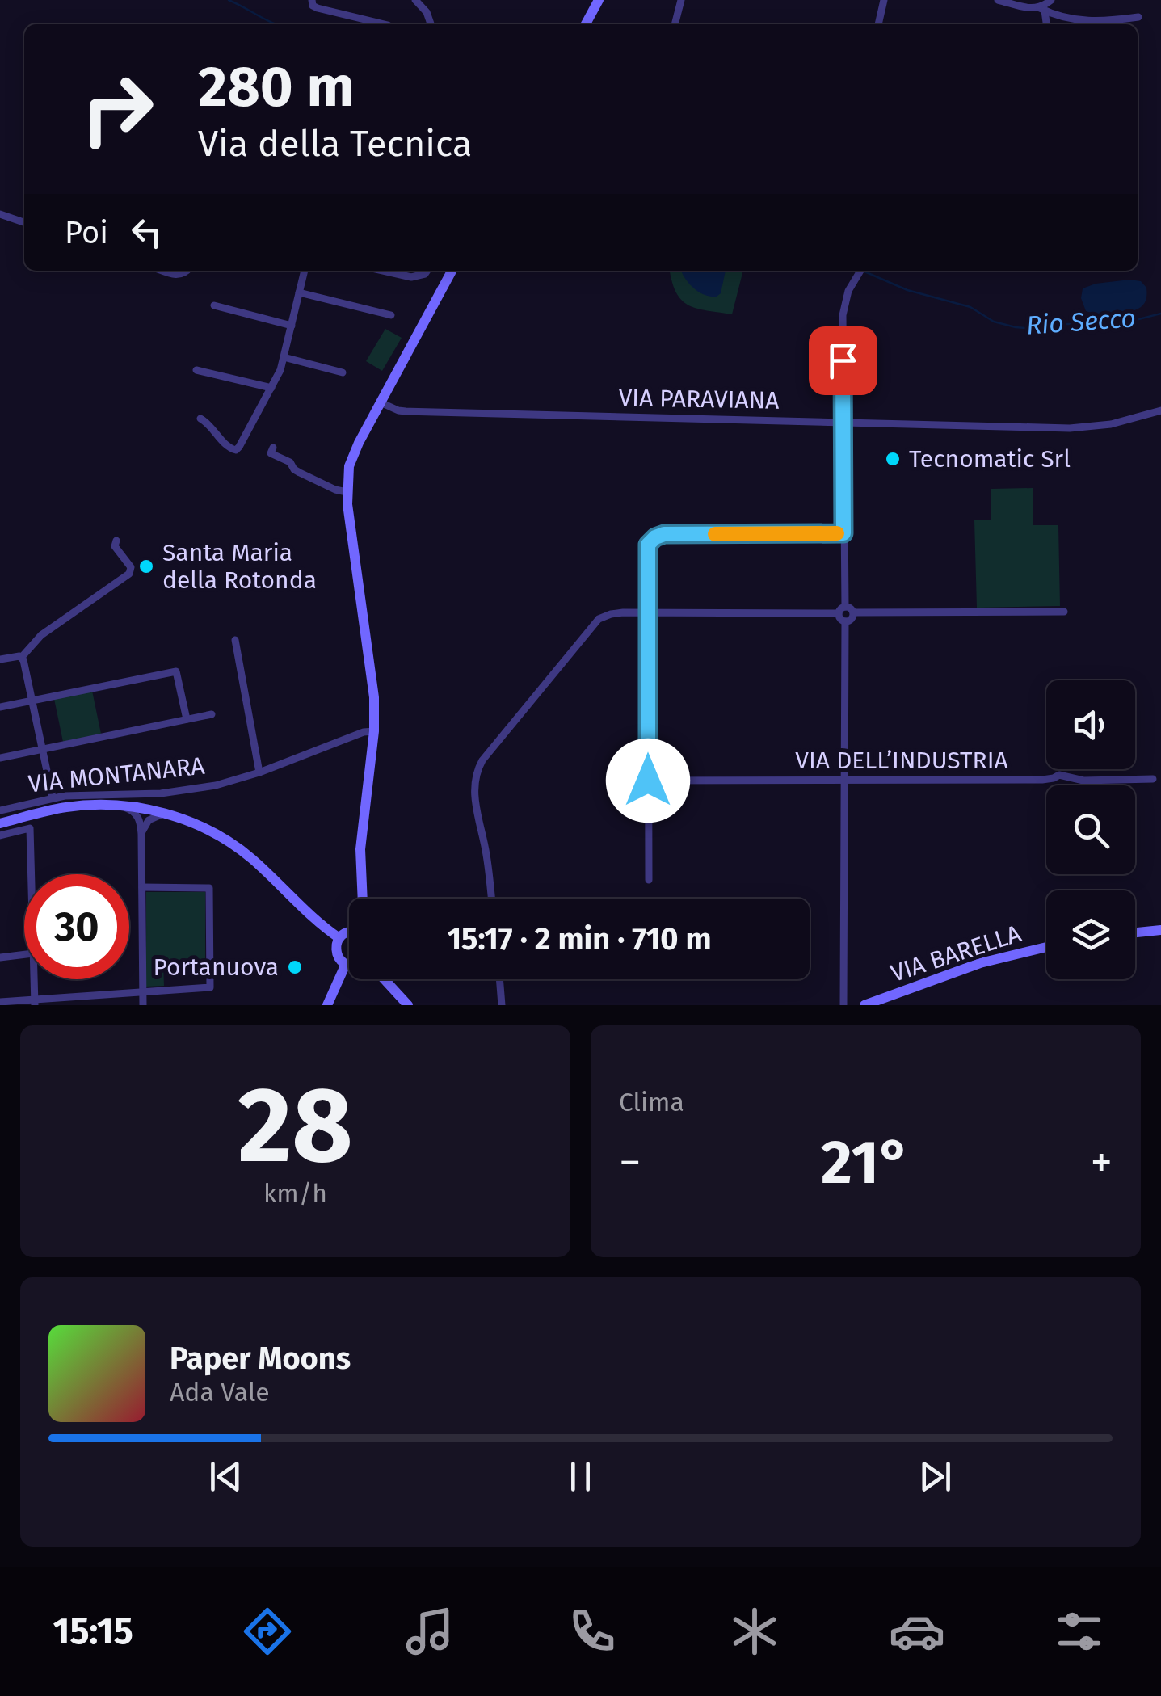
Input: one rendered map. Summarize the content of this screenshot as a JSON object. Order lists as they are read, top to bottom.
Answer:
{
  "streets": {
    "main road": ["VIA BARELLA"],
    "street": ["VIA PARAVIANA", "VIA DELL’INDUSTRIA", "VIA MONTANARA"]
  },
  "water": ["Rio Secco"],
  "places": ["Tecnomatic Srl", "Santa Maria della Rotonda", "Portanuova"],
  "page": {
    "turn": ["280 m", "Via della Tecnica"],
    "then": "Poi",
    "limit": "30",
    "trip": "15:17 · 2 min · 710 m",
    "tile": [
      ["28", "km/h"],
      "Clima"
    ],
    "heat": ["−", "21°", "+"],
    "song": ["Paper Moons", "Ada Vale"],
    "tabs": "15:15"
  }
}
